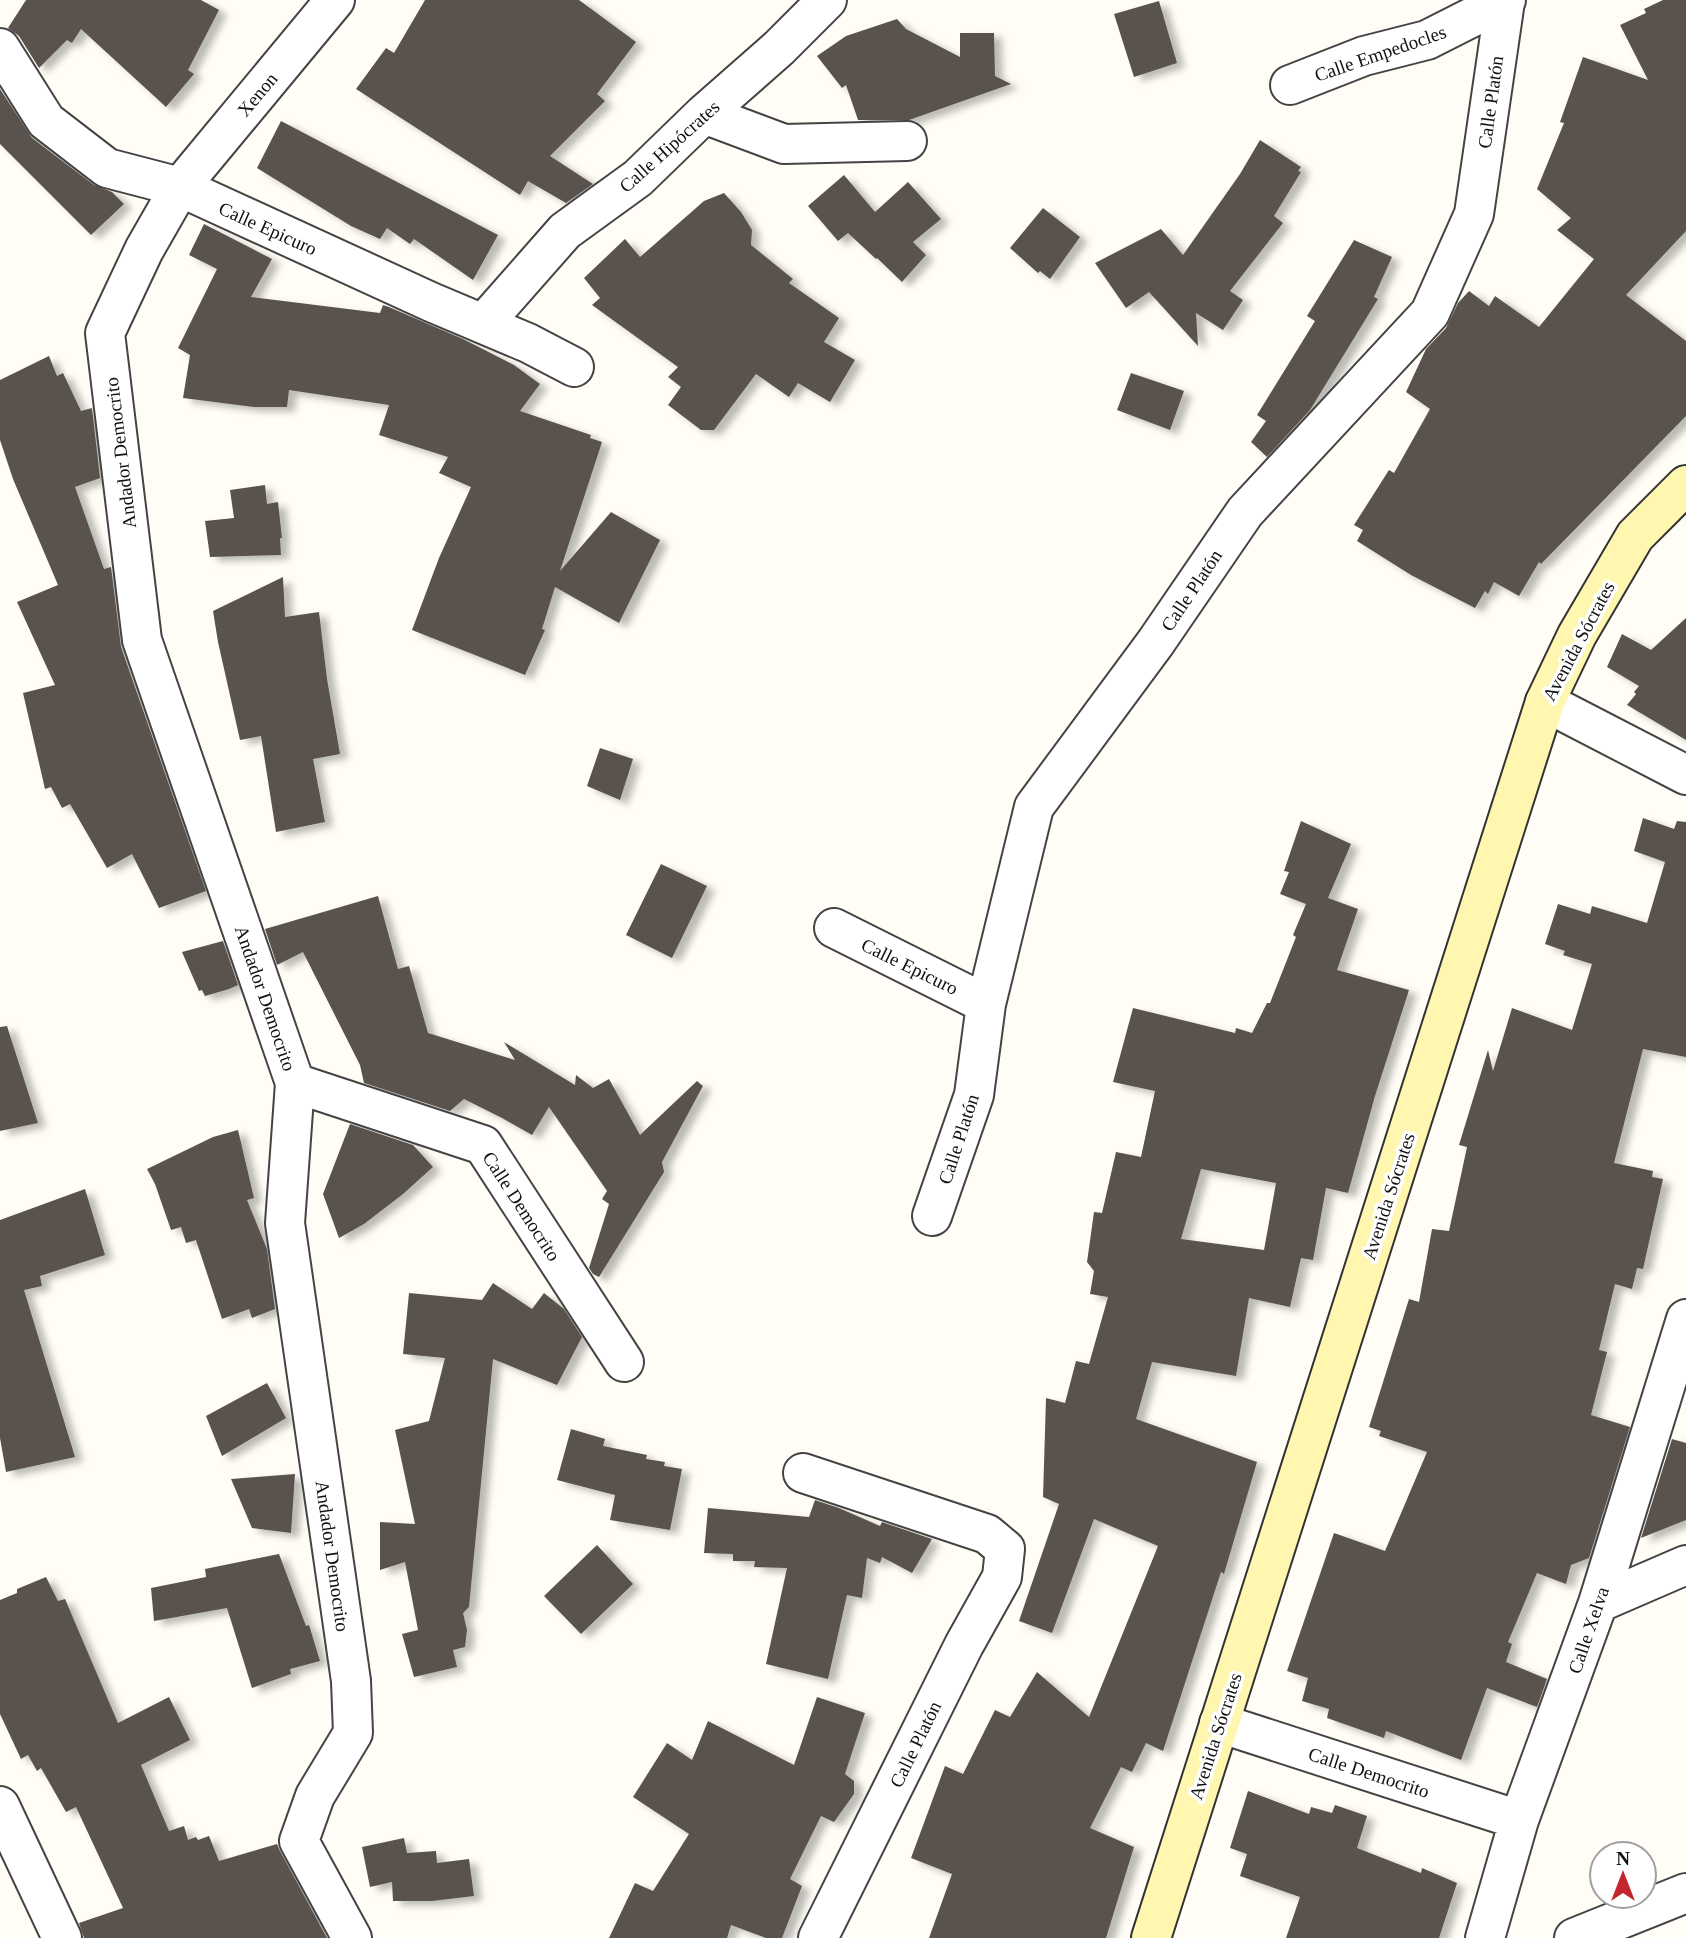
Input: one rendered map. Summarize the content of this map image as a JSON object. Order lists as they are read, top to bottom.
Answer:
{
  "streets": {
    "street": [
      "Calle Empedocles",
      "Xenon",
      "Calle Platón",
      "Calle Hipócrates",
      "Calle Epicuro",
      "Andador Democrito",
      "Avenida Sócrates",
      "Calle Democrito",
      "Calle Xelva"
    ]
  },
  "crossings": [
    ["Calle Empedocles", "Calle Platón"],
    ["Xenon", "Calle Epicuro"],
    ["Xenon", "Andador Democrito"],
    ["Calle Platón", "Calle Epicuro"],
    ["Calle Hipócrates", "Calle Epicuro"],
    ["Calle Epicuro", "Andador Democrito"],
    ["Andador Democrito", "Calle Democrito"],
    ["Avenida Sócrates", "Calle Democrito"],
    ["Calle Democrito", "Calle Xelva"]
  ],
  "north": "top"
}
